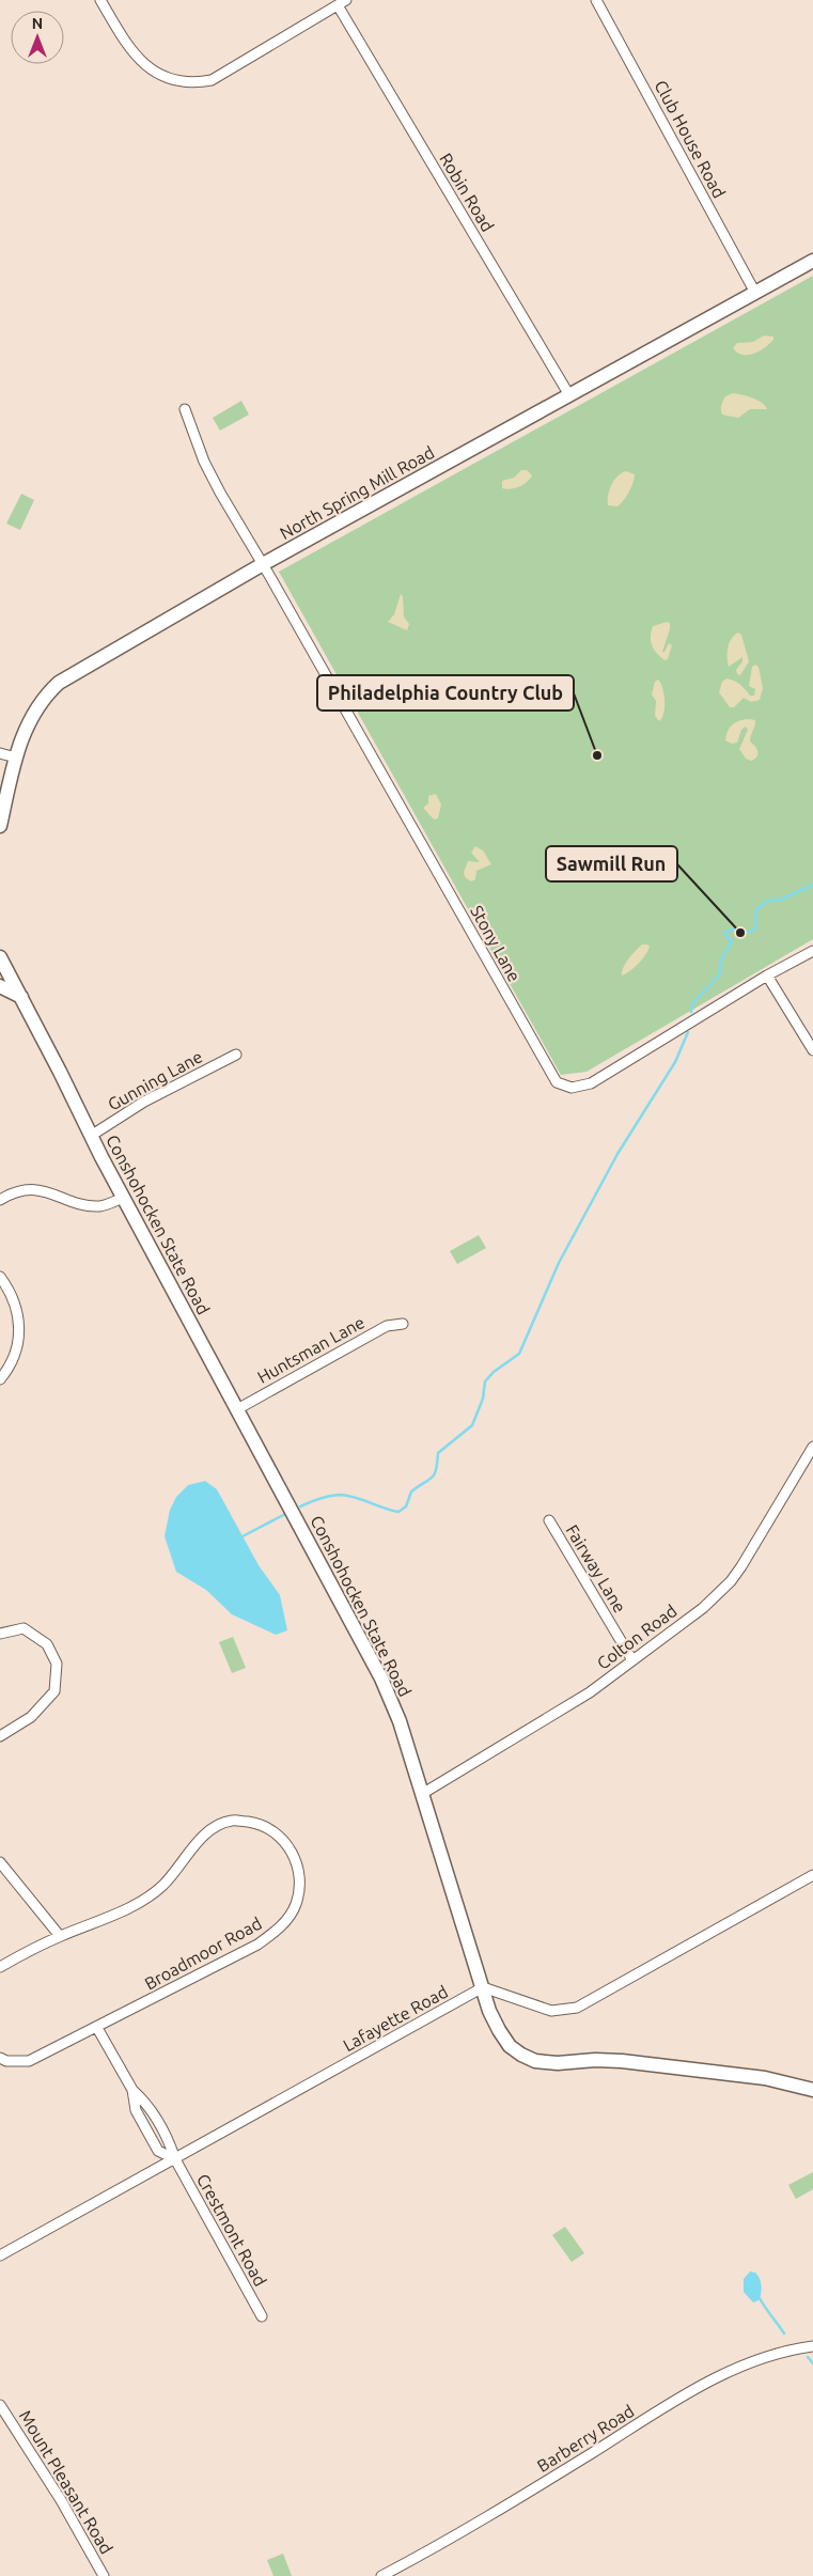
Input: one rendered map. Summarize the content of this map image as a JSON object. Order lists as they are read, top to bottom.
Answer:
{
  "streets": {
    "main road": ["North Spring Mill Road", "Conshohocken State Road"],
    "street": [
      "Club House Road",
      "Robin Road",
      "Stony Lane",
      "Gunning Lane",
      "Huntsman Lane",
      "Fairway Lane",
      "Colton Road",
      "Broadmoor Road",
      "Lafayette Road",
      "Crestmont Road",
      "Barberry Road",
      "Mount Pleasant Road"
    ]
  },
  "crossings": [
    ["Club House Road", "North Spring Mill Road"],
    ["Robin Road", "North Spring Mill Road"],
    ["North Spring Mill Road", "Stony Lane"],
    ["Gunning Lane", "Conshohocken State Road"],
    ["Conshohocken State Road", "Huntsman Lane"],
    ["Conshohocken State Road", "Colton Road"],
    ["Conshohocken State Road", "Lafayette Road"],
    ["Fairway Lane", "Colton Road"],
    ["Lafayette Road", "Crestmont Road"]
  ],
  "places": ["Philadelphia Country Club", "Sawmill Run"],
  "north": "top"
}
